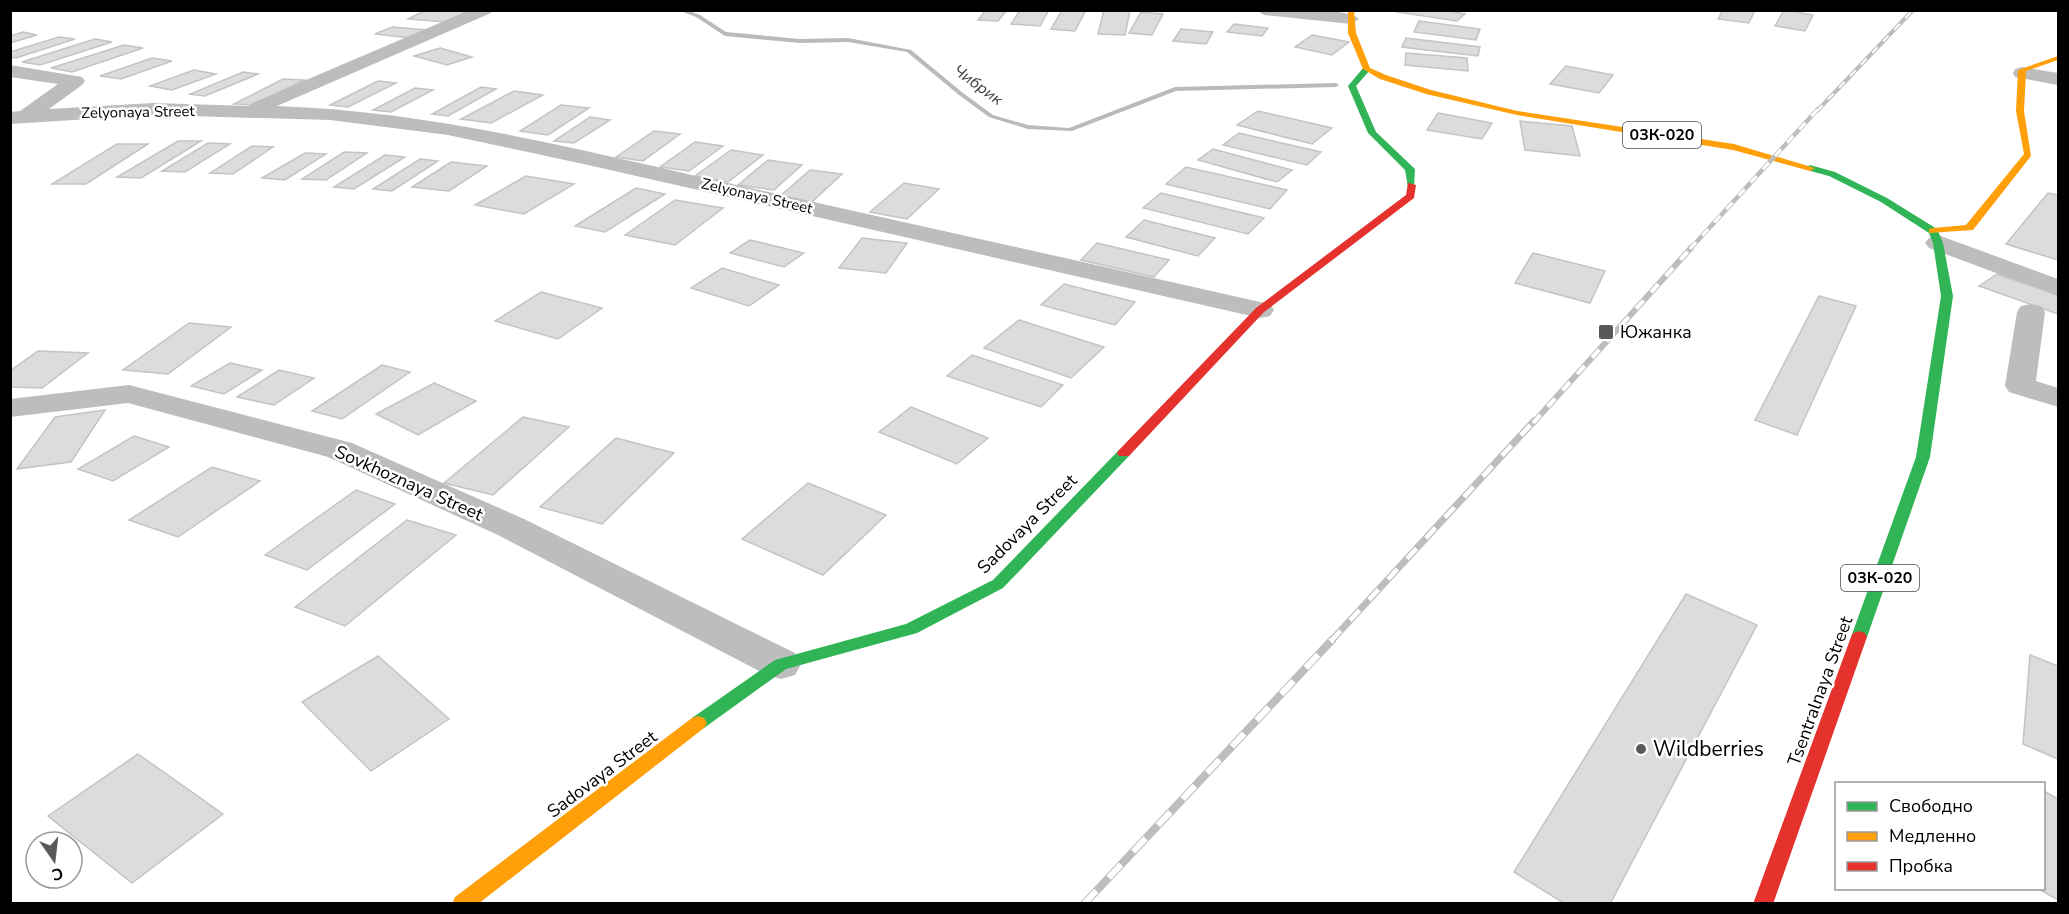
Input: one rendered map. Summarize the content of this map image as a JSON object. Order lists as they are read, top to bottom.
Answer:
{
  "streets": {
    "street": [
      "Zelyonaya Street",
      "03К-020",
      "Sovkhoznaya Street",
      "Sadovaya Street",
      "Tsentralnaya Street"
    ]
  },
  "crossings": [
    ["Zelyonaya Street", "Sadovaya Street"],
    ["03К-020", "Sadovaya Street"],
    ["03К-020", "Tsentralnaya Street"],
    ["Sovkhoznaya Street", "Sadovaya Street"]
  ],
  "water": ["Чибрик"],
  "places": {
    "transit": ["Южанка"],
    "other": ["Wildberries"]
  },
  "legend": ["Свободно", "Медленно", "Пробка"],
  "north": "bottom"
}
